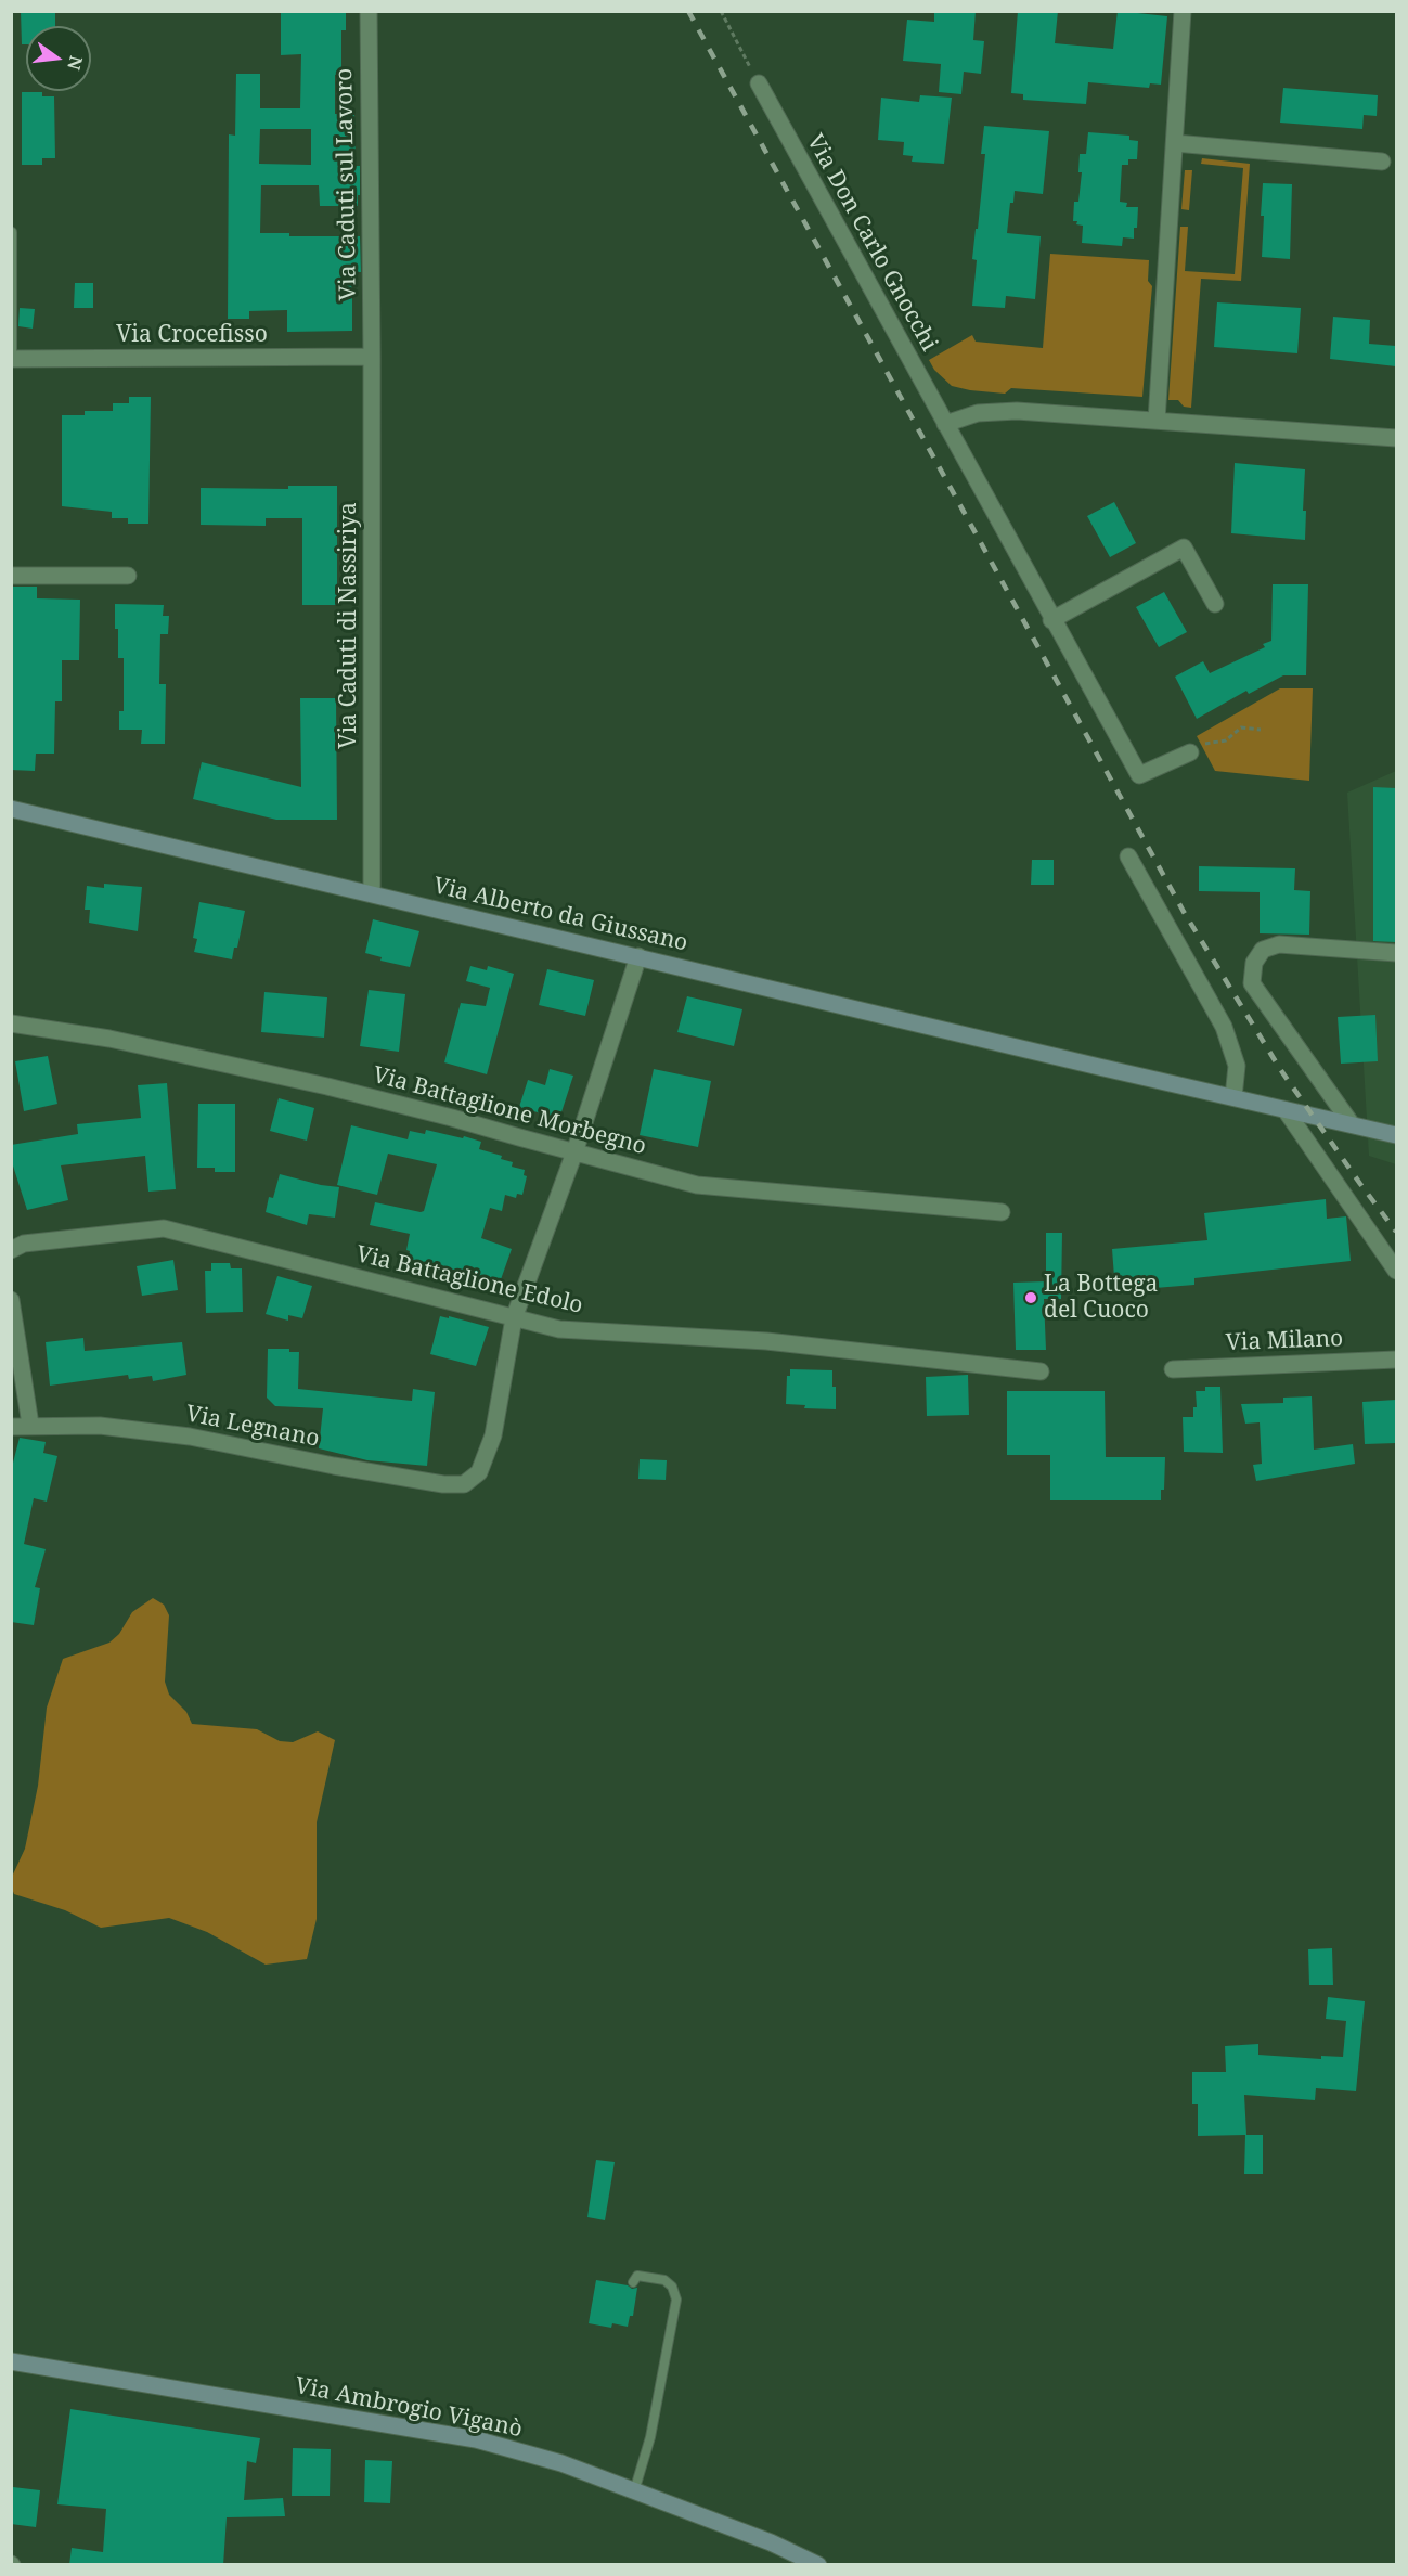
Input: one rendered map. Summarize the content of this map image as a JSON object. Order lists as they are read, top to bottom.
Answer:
{
  "streets": {
    "street": [
      "Via Caduti sul Lavoro",
      "Via Don Carlo Gnocchi",
      "Via Crocefisso",
      "Via Caduti di Nassiriya",
      "Via Alberto da Giussano",
      "Via Battaglione Morbegno",
      "Via Battaglione Edolo",
      "Via Milano",
      "Via Legnano",
      "Via Ambrogio Viganò"
    ]
  },
  "crossings": [
    ["Via Caduti sul Lavoro", "Via Crocefisso"],
    ["Via Caduti sul Lavoro", "Via Caduti di Nassiriya"],
    ["Via Crocefisso", "Via Caduti di Nassiriya"],
    ["Via Caduti di Nassiriya", "Via Alberto da Giussano"],
    ["Via Battaglione Edolo", "Via Legnano"]
  ],
  "places": ["La Bottega del Cuoco"],
  "north": "right"
}
